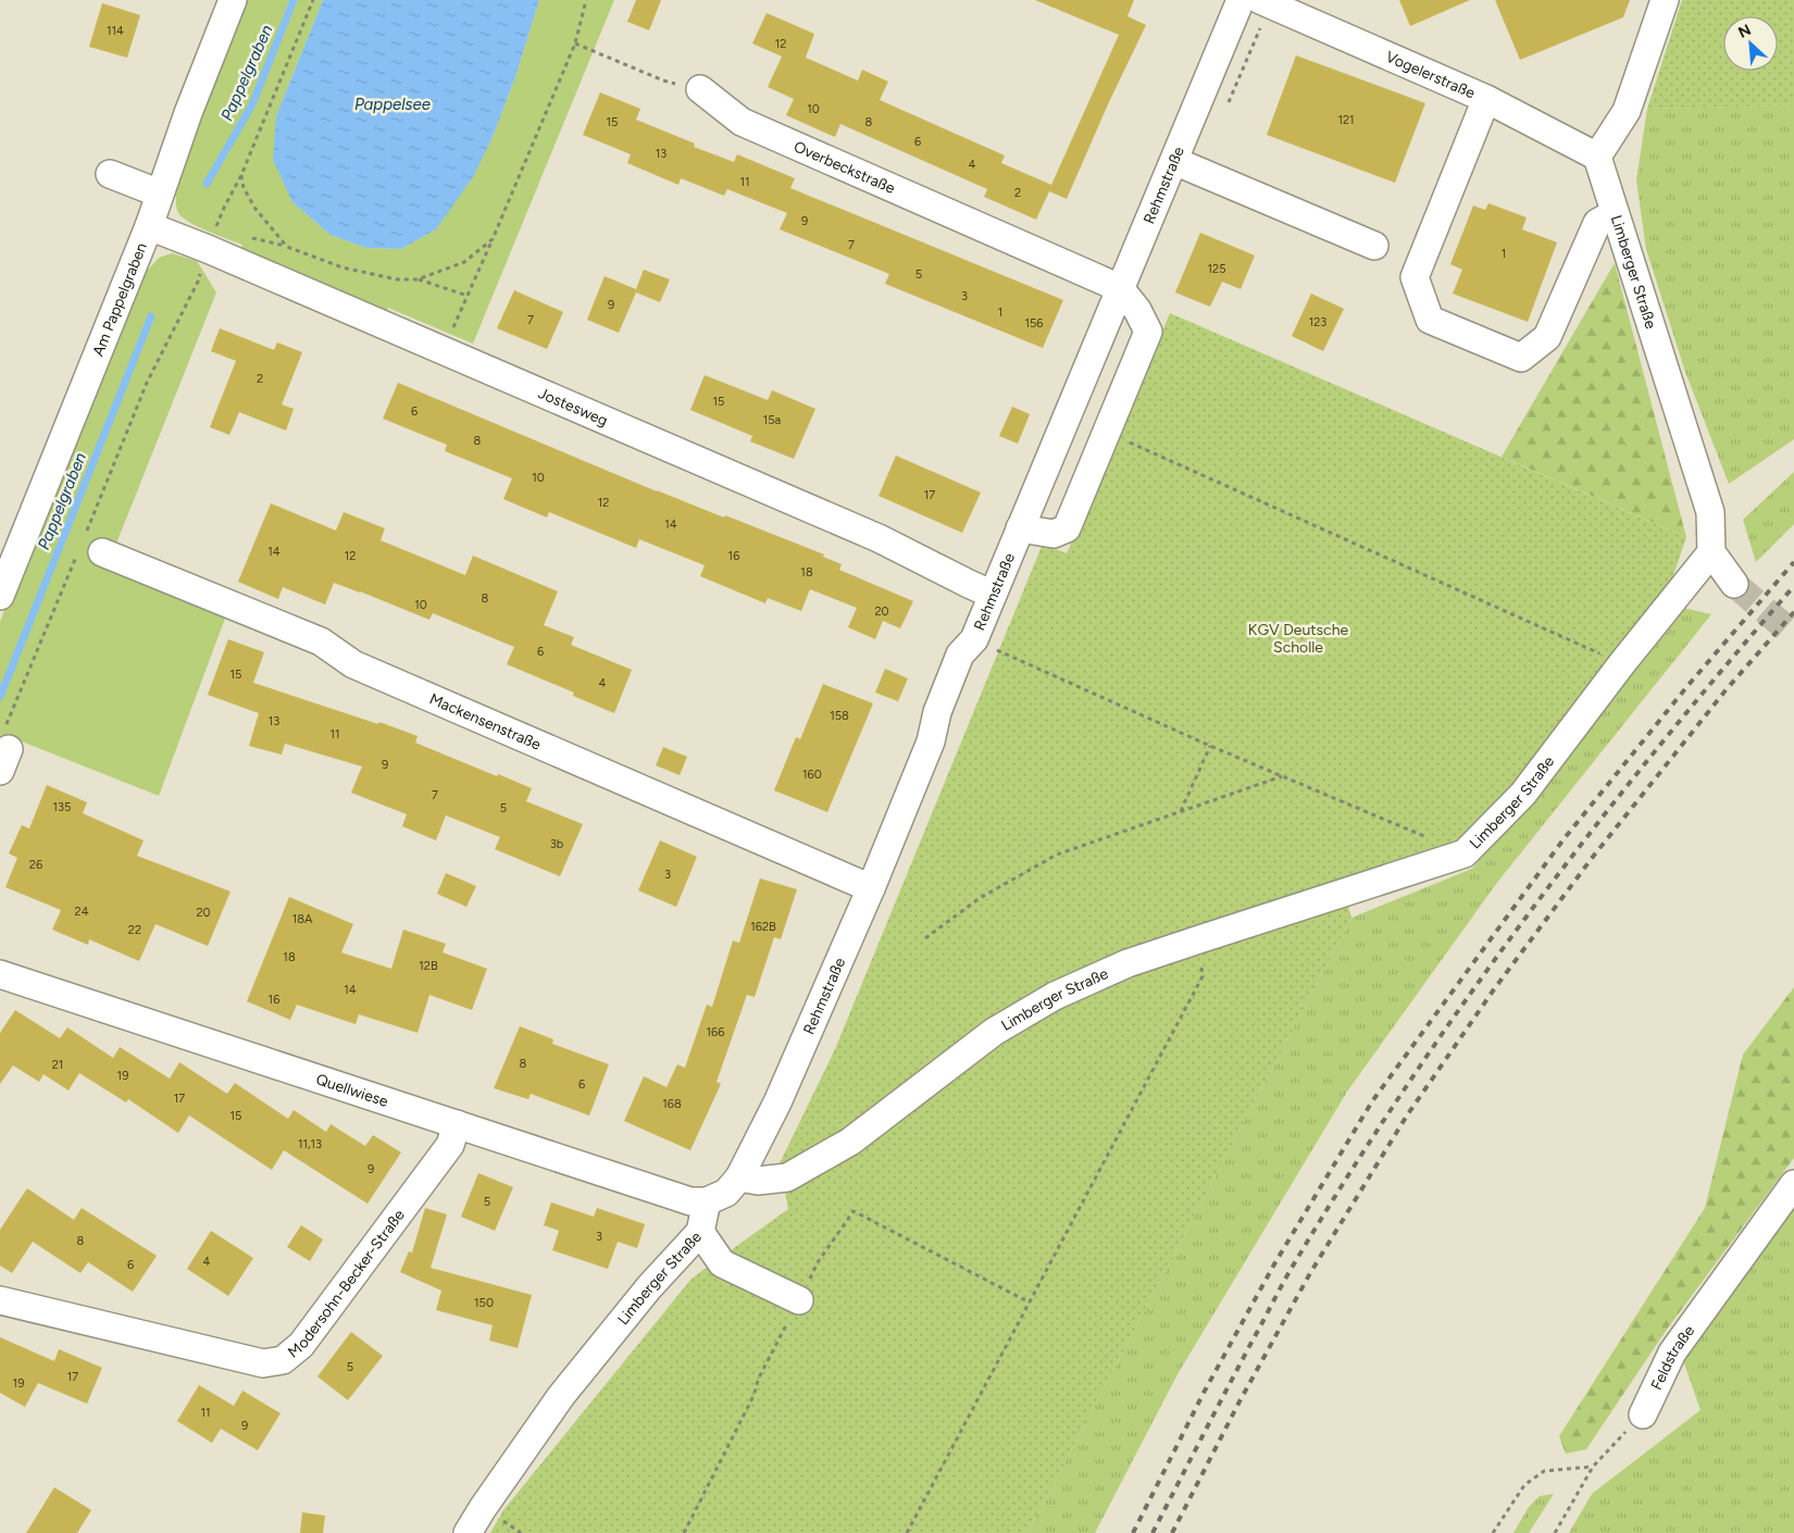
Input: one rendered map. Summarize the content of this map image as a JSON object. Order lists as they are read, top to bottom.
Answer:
{
  "streets": {
    "street": [
      "Vogelerstraße",
      "Overbeckstraße",
      "Rehmstraße",
      "Limberger Straße",
      "Am Pappelgraben",
      "Jostesweg",
      "Mackensenstraße",
      "Quellwiese",
      "Modersohn-Becker-Straße",
      "Feldstraße"
    ]
  },
  "crossings": [
    ["Vogelerstraße", "Limberger Straße"],
    ["Overbeckstraße", "Rehmstraße"],
    ["Rehmstraße", "Limberger Straße"],
    ["Rehmstraße", "Jostesweg"],
    ["Rehmstraße", "Mackensenstraße"],
    ["Limberger Straße", "Quellwiese"],
    ["Am Pappelgraben", "Jostesweg"],
    ["Quellwiese", "Modersohn-Becker-Straße"]
  ],
  "water": ["Pappelgraben", "Pappelsee"],
  "parks": ["KGV Deutsche Scholle"],
  "house_numbers": [
    "114",
    "12",
    "10",
    "121",
    "15",
    "8",
    "6",
    "13",
    "4",
    "11",
    "2",
    "9",
    "7",
    "1",
    "125",
    "5",
    "3",
    "9",
    "1",
    "7",
    "123",
    "156",
    "2",
    "15",
    "6",
    "15a",
    "8",
    "10",
    "17",
    "12",
    "14",
    "14",
    "12",
    "16",
    "18",
    "8",
    "10",
    "20",
    "6",
    "15",
    "4",
    "158",
    "13",
    "11",
    "9",
    "160",
    "7",
    "135",
    "5",
    "3b",
    "26",
    "3",
    "24",
    "20",
    "18A",
    "162B",
    "22",
    "18",
    "12B",
    "14",
    "16",
    "166",
    "8",
    "21",
    "19",
    "6",
    "17",
    "168",
    "15",
    "11,13",
    "9",
    "5",
    "3",
    "8",
    "4",
    "6",
    "150",
    "5",
    "17",
    "19",
    "11",
    "9"
  ],
  "north": "top left"
}
